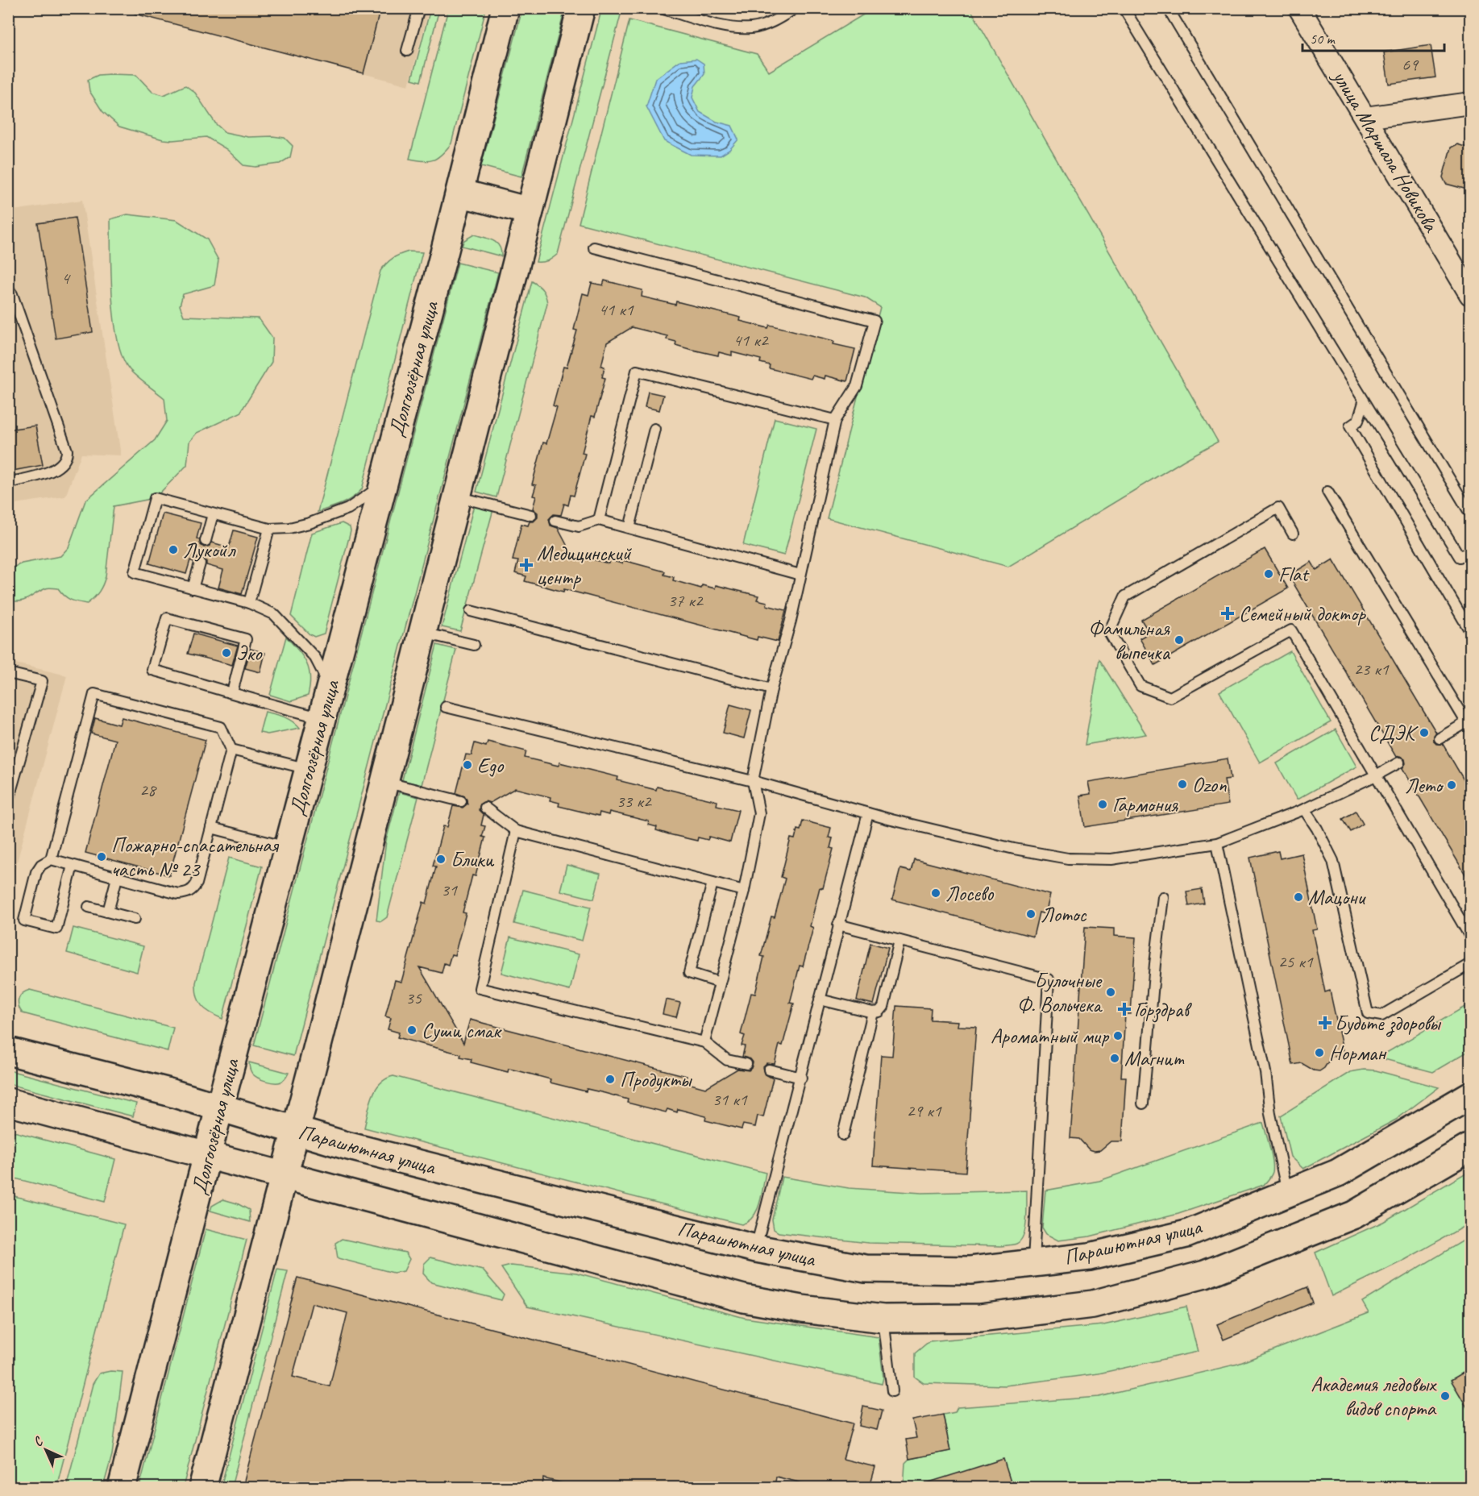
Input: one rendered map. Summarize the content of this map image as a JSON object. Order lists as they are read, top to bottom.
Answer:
{
  "streets": {
    "main road": ["Долгоозёрная улица", "Парашютная улица"],
    "street": ["улица Маршала Новикова"]
  },
  "crossings": [
    ["Долгоозёрная улица", "Парашютная улица"]
  ],
  "places": {
    "other": [
      "Лукойл",
      "Flat",
      "Фамильная выпечка",
      "Эко",
      "СДЭК",
      "Ego",
      "Ozon",
      "Лето",
      "Гармония",
      "Пожарно-спасательная часть № 23",
      "Блики",
      "Лосево",
      "Мацони",
      "Лотос",
      "Булочные Ф. Вольчека",
      "Суши смак",
      "Ароматный мир",
      "Норман",
      "Магнит",
      "Продукты",
      "Академия ледовых видов спорта"
    ],
    "health": [
      "Медицинский центр",
      "Семейный доктор",
      "Горздрав",
      "Будьте здоровы"
    ]
  },
  "house_numbers": [
    "69",
    "4",
    "41 к1",
    "41 к2",
    "37 к2",
    "23 к1",
    "28",
    "33 к2",
    "31",
    "25 к1",
    "35",
    "31 к1",
    "29 к1"
  ],
  "scale_bar": "50 m",
  "north": "top left"
}
